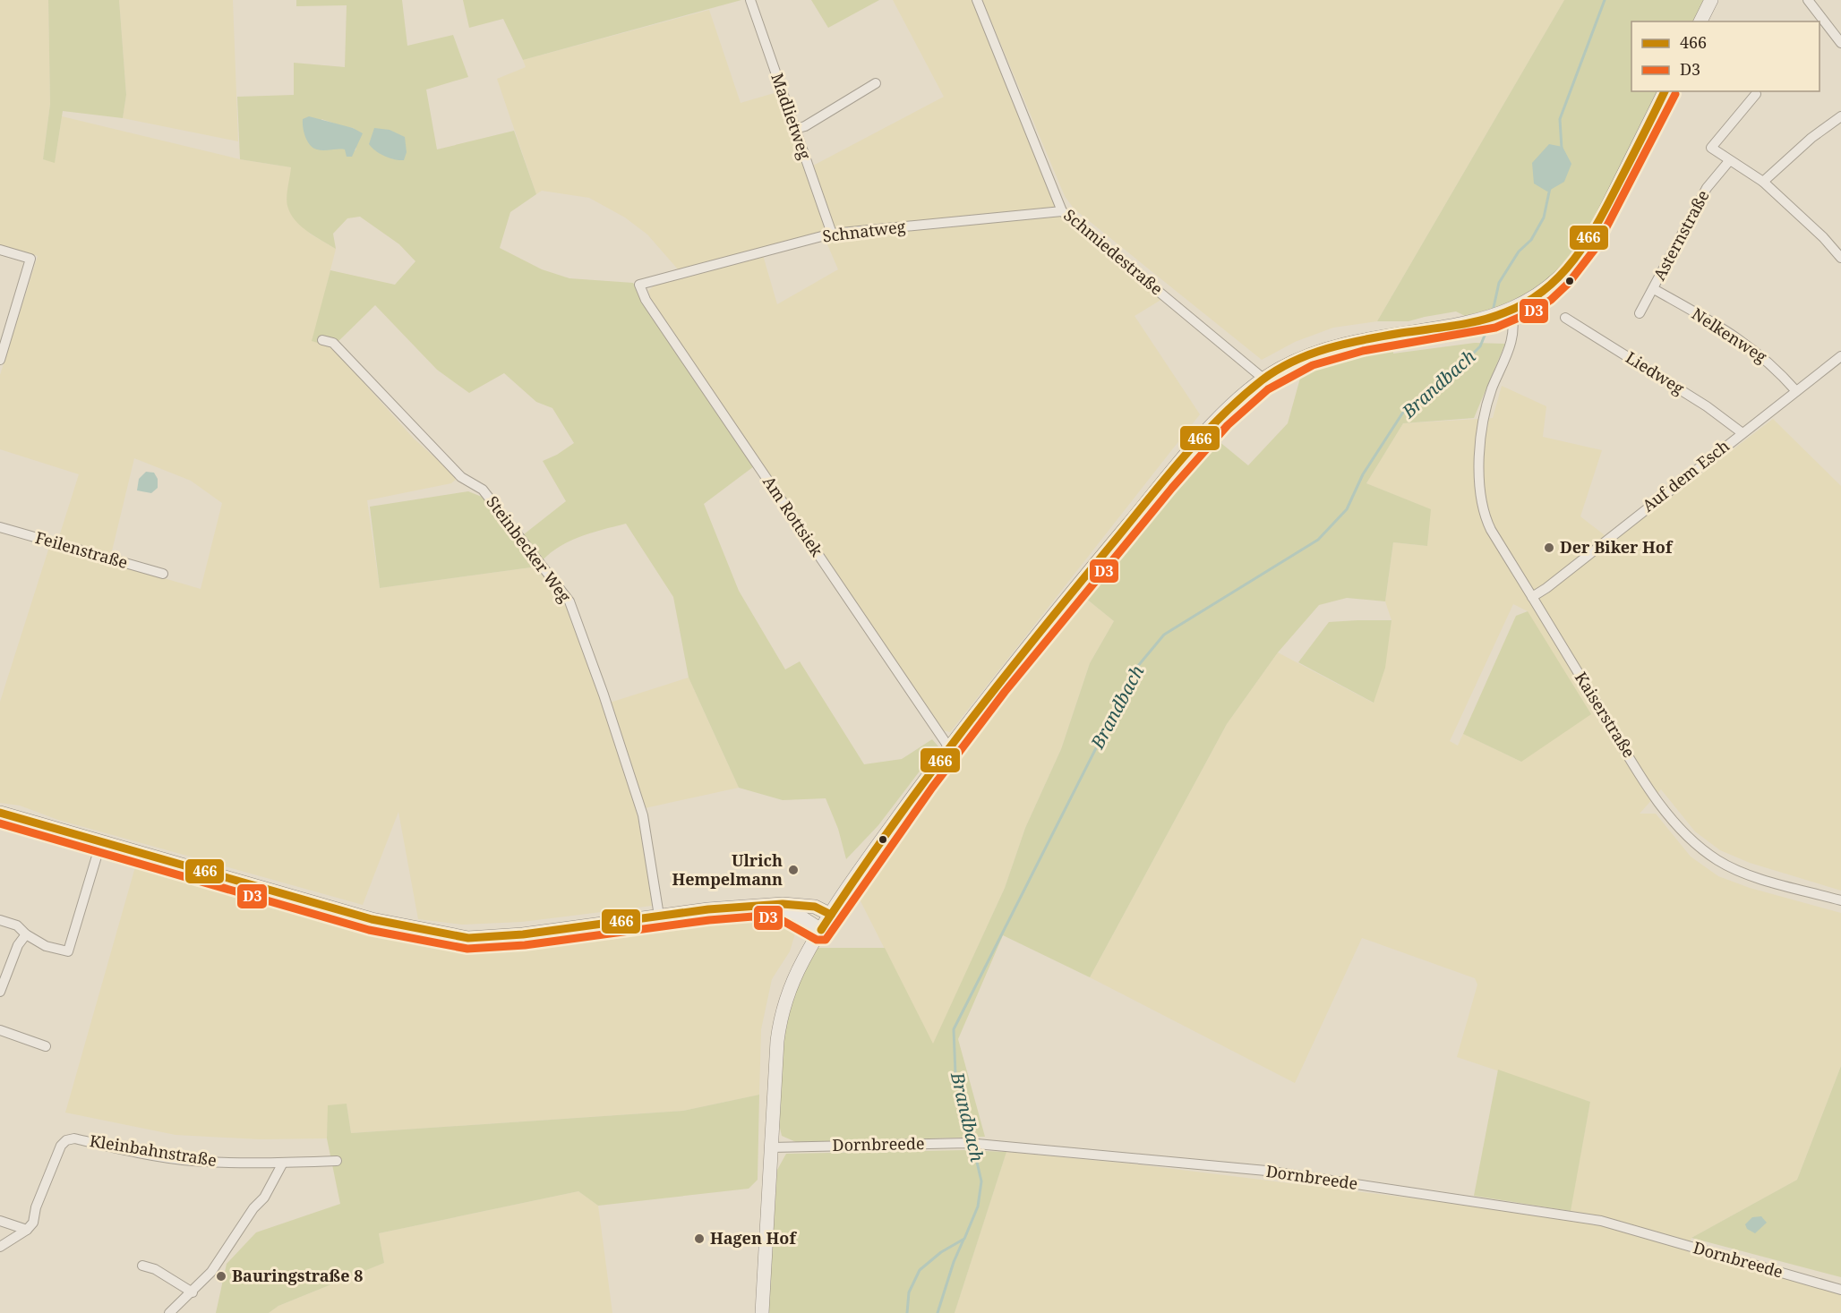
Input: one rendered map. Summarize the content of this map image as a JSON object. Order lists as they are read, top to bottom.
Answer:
{
  "streets": {
    "street": [
      "Madlietweg",
      "Schnatweg",
      "Asternstraße",
      "Schmiedestraße",
      "Nelkenweg",
      "Liedweg",
      "Auf dem Esch",
      "Am Rottsiek",
      "Steinbecker Weg",
      "Feilenstraße",
      "Kaiserstraße",
      "Dornbreede",
      "Kleinbahnstraße"
    ]
  },
  "crossings": [
    ["Madlietweg", "Schnatweg"],
    ["Schnatweg", "Schmiedestraße"],
    ["Schnatweg", "Am Rottsiek"],
    ["Asternstraße", "Nelkenweg"],
    ["Nelkenweg", "Auf dem Esch"],
    ["Liedweg", "Auf dem Esch"],
    ["Auf dem Esch", "Kaiserstraße"]
  ],
  "water": ["Brandbach"],
  "places": [
    "Der Biker Hof",
    "Ulrich Hempelmann",
    "Hagen Hof",
    "Bauringstraße 8"
  ],
  "lines": ["transit line 466", "transit line D3"],
  "legend": ["466", "D3"]
}
